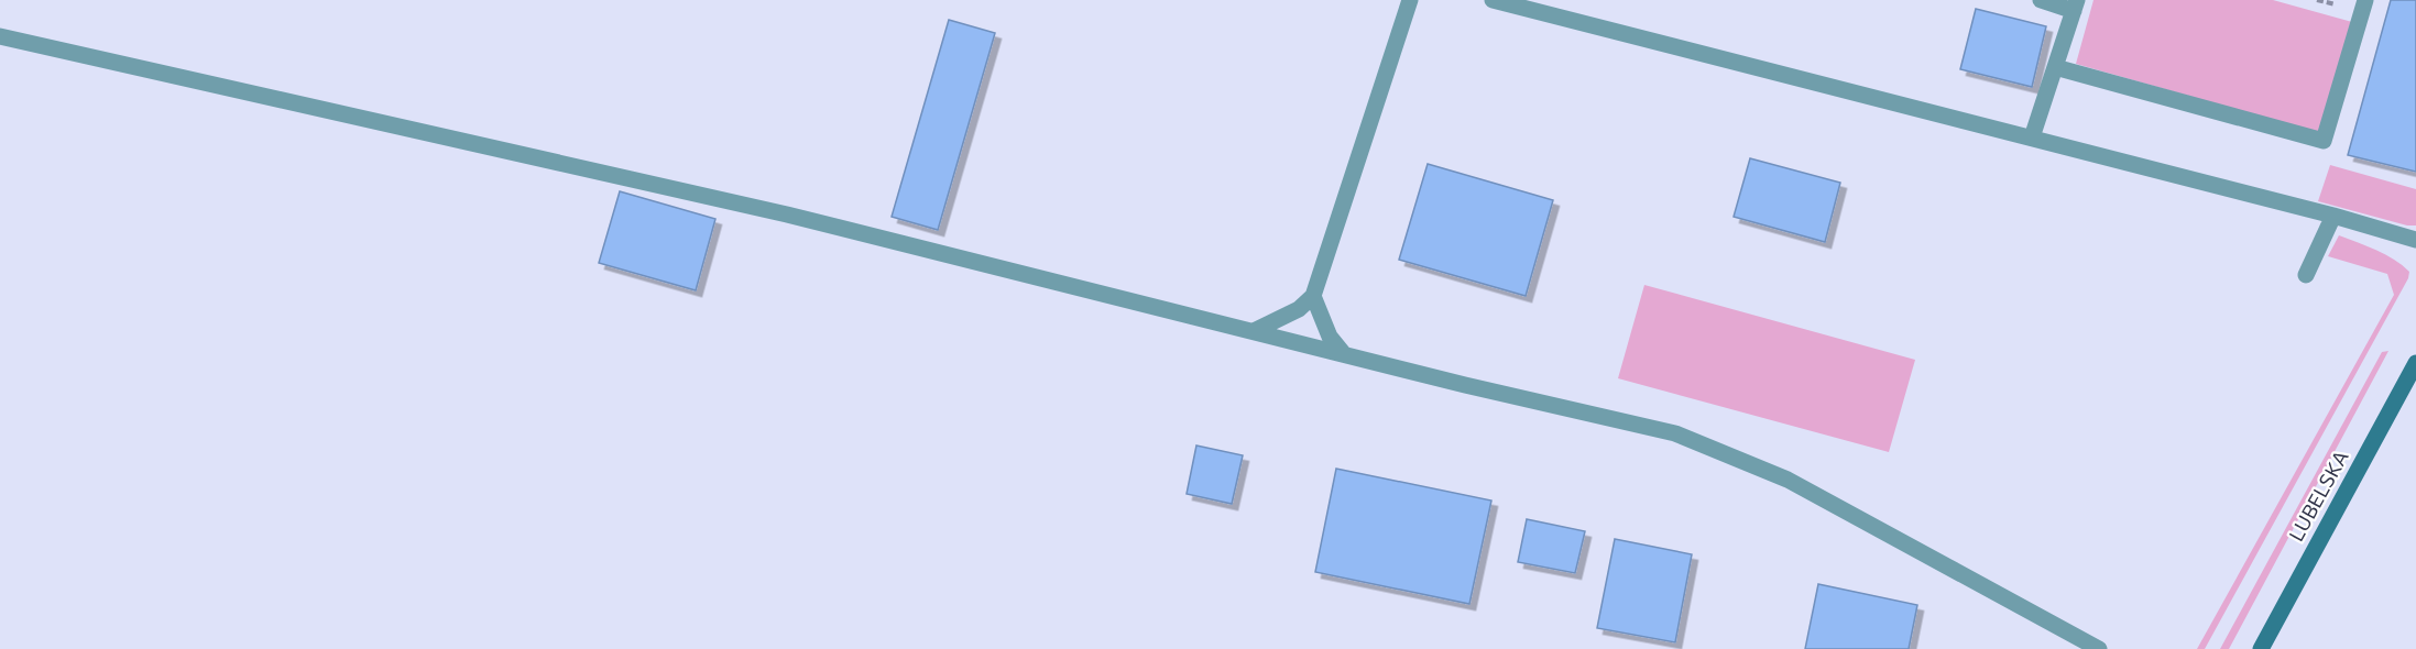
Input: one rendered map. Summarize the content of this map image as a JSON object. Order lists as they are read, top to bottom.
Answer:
{
  "streets": {
    "main road": ["LUBELSKA"]
  }
}
